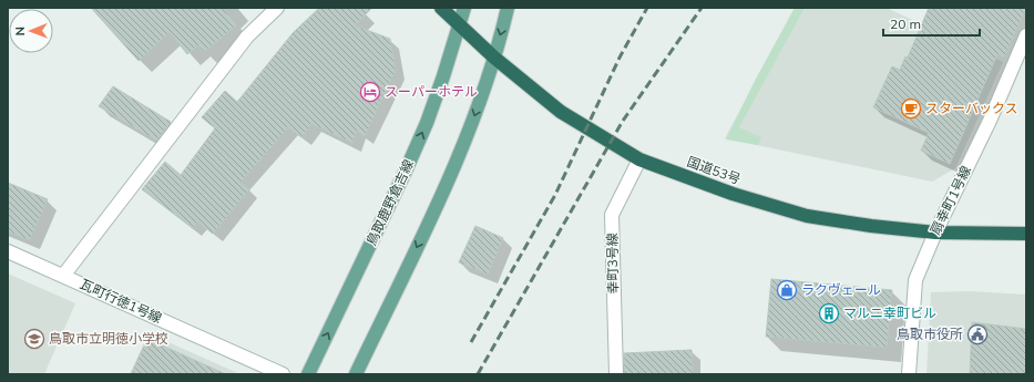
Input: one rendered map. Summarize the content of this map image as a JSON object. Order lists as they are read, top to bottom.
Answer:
{
  "streets": {
    "highway": ["国道53号"],
    "main road": ["鳥取鹿野倉吉線"],
    "street": ["扇幸町1号線", "幸町3号線", "瓦町行徳1号線"]
  },
  "crossings": [
    ["国道53号", "扇幸町1号線"],
    ["国道53号", "鳥取鹿野倉吉線"],
    ["国道53号", "幸町3号線"]
  ],
  "places": {
    "hotel": ["スーパーホテル"],
    "cafe": ["スターバックス"],
    "shop": ["ラクヴェール"],
    "building": ["マルニ幸町ビル"],
    "public building": ["鳥取市役所"],
    "school or university": ["鳥取市立明徳小学校"]
  },
  "scale_bar": "20 m",
  "north": "left"
}
